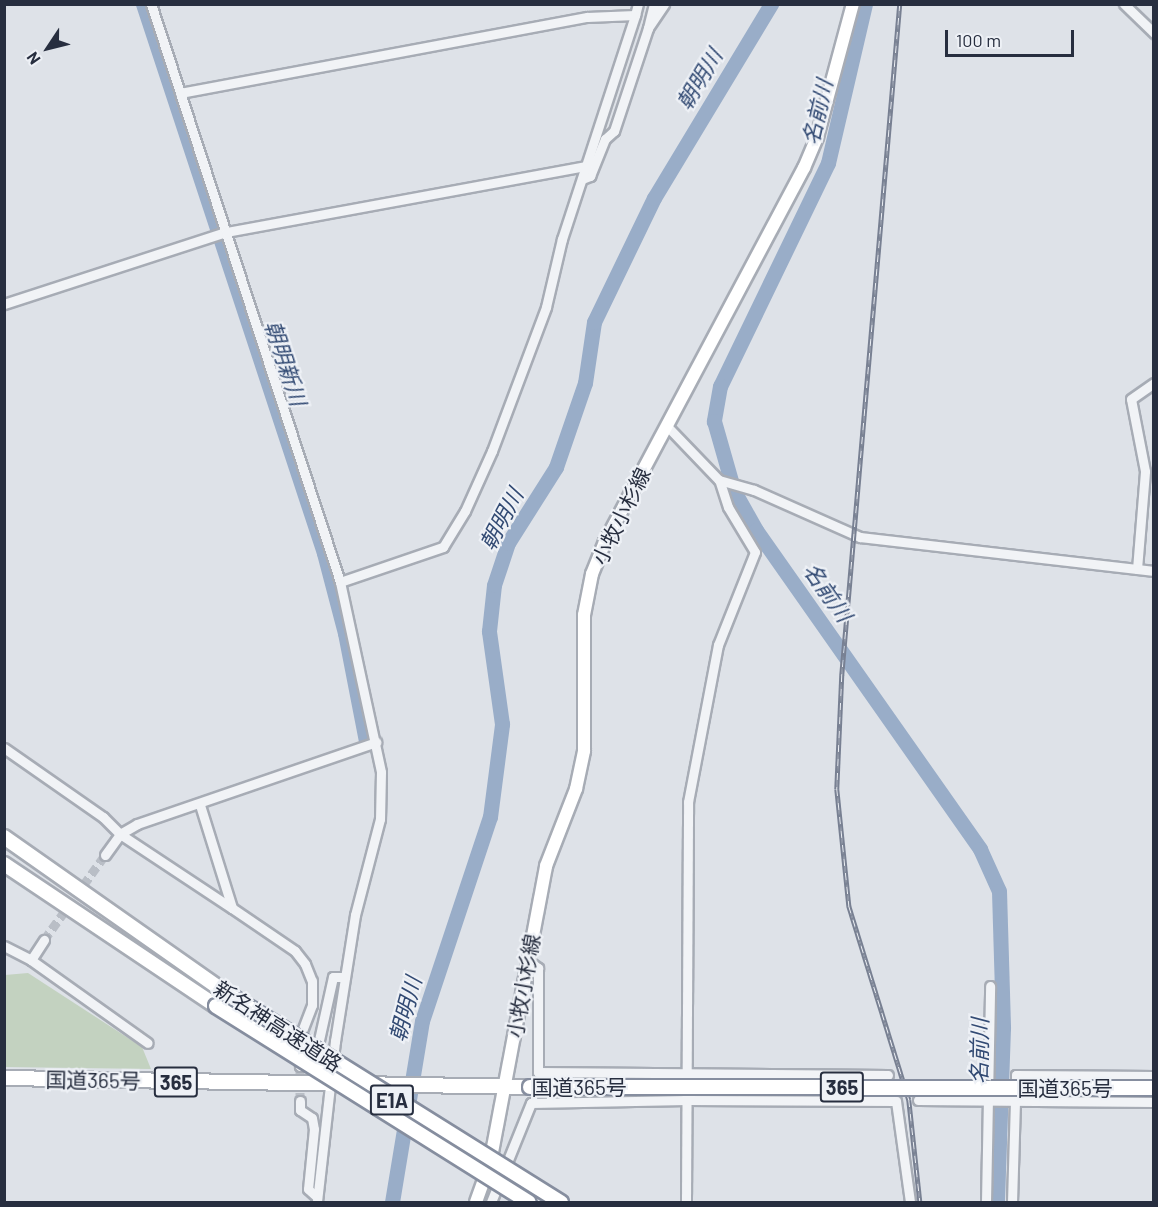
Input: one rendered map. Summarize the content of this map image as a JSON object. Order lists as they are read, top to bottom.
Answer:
{
  "streets": {
    "highway": [
      "新名神高速道路",
      "国道365号",
      "365",
      "E1A"
    ],
    "main road": ["小牧小杉線"]
  },
  "crossings": [
    ["小牧小杉線", "国道365号"]
  ],
  "water": ["朝明川", "名前川", "朝明新川"],
  "scale_bar": "100 m",
  "north": "bottom left"
}
